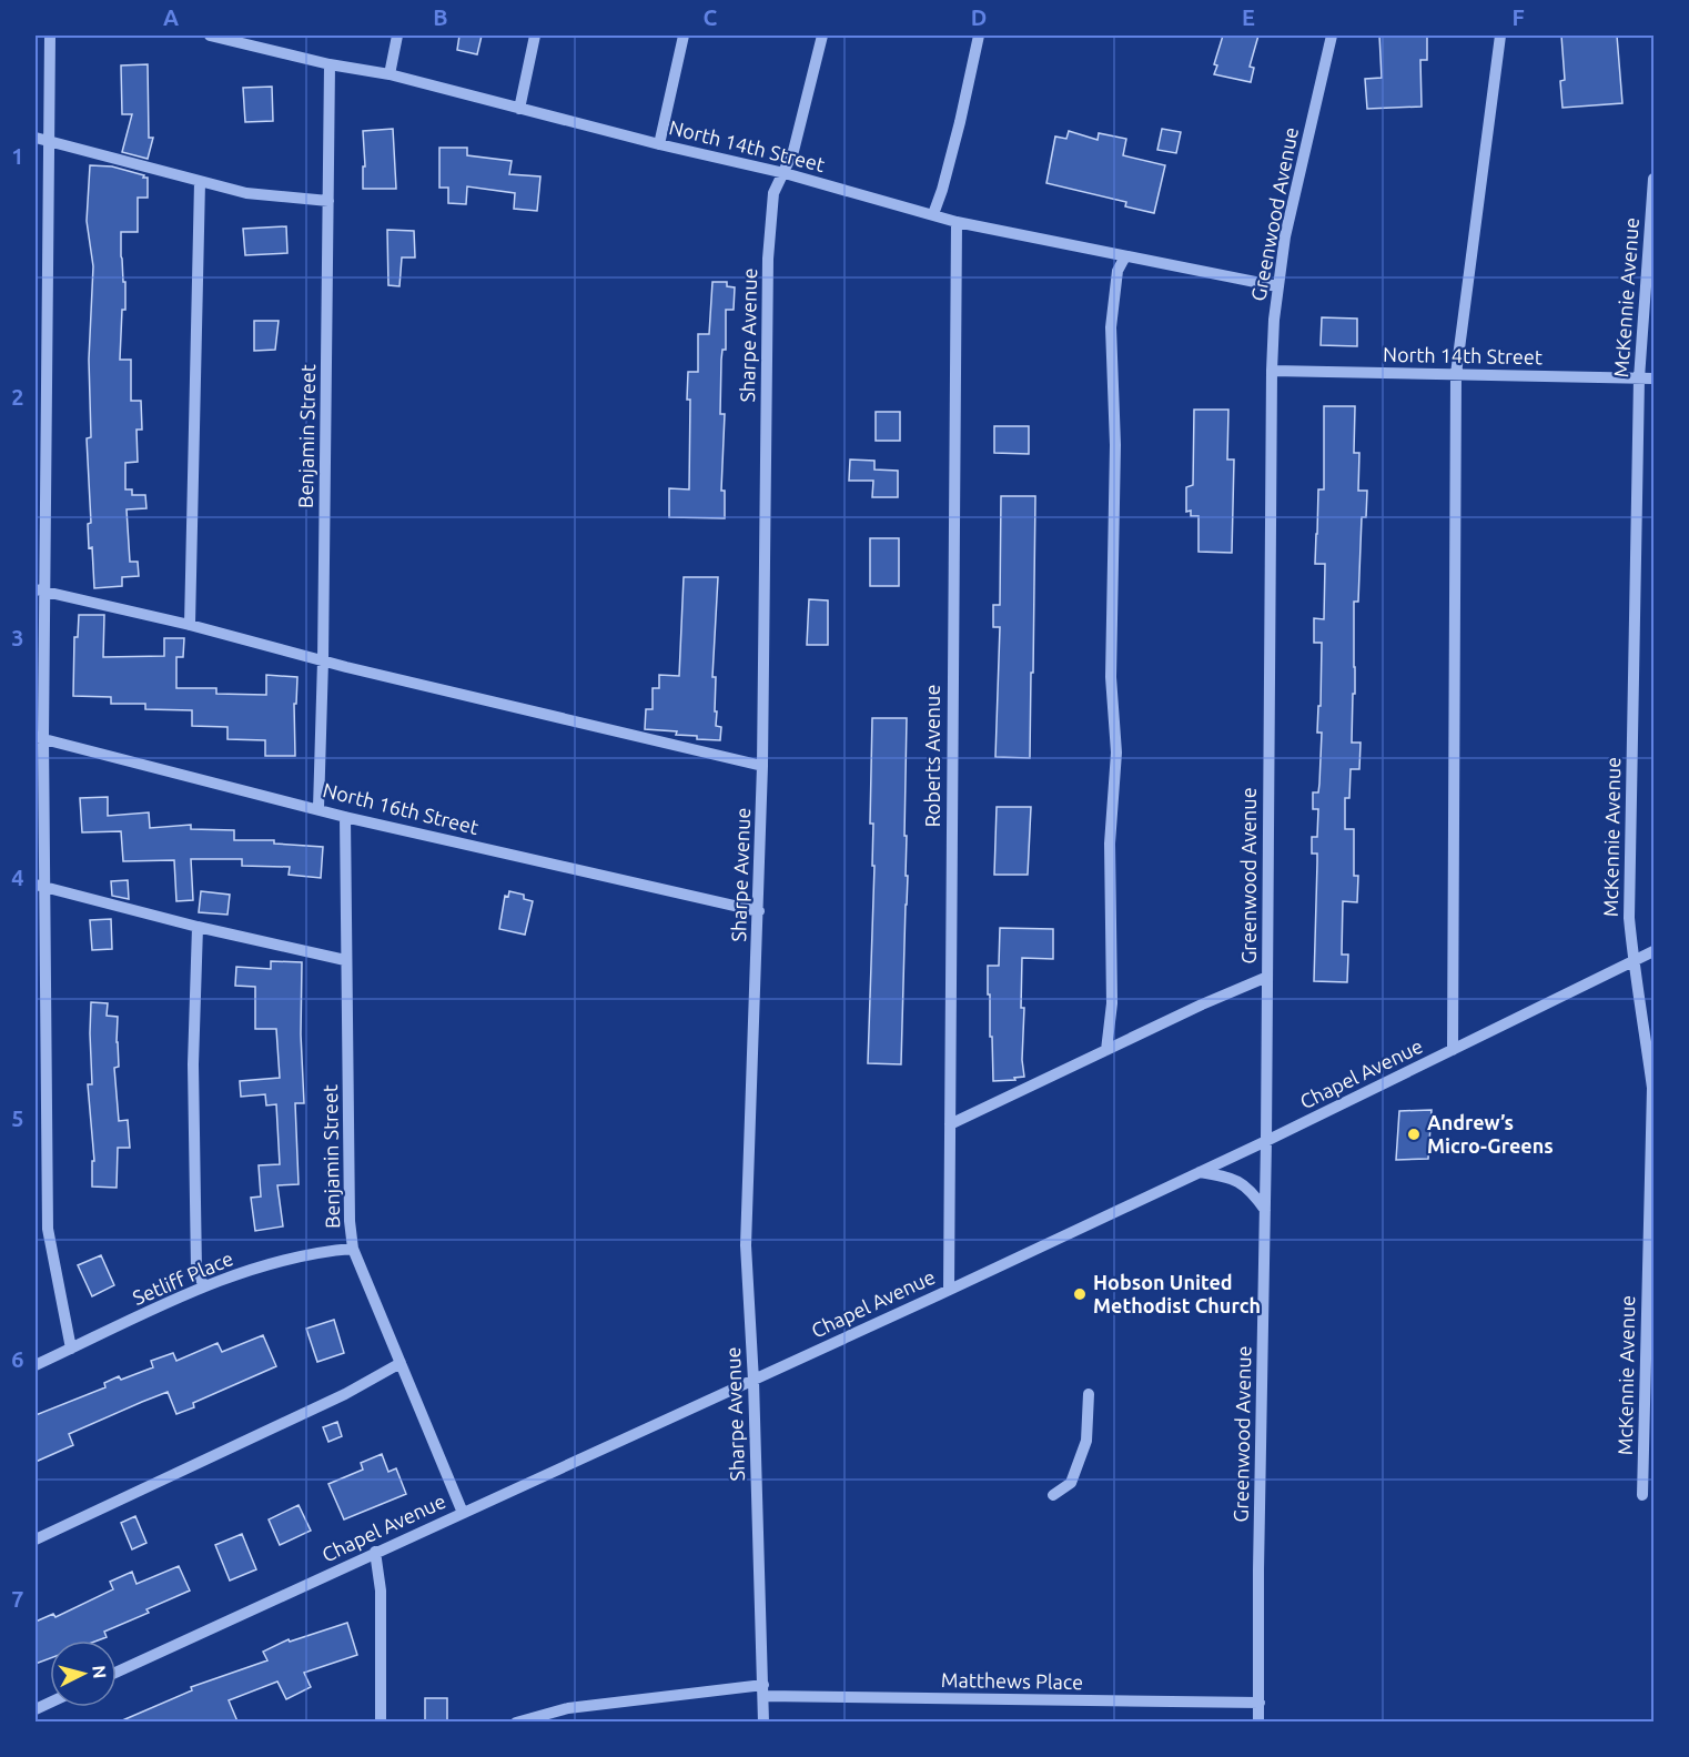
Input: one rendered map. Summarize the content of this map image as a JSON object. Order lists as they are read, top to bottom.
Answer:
{
  "streets": {
    "street": [
      "North 14th Street",
      "Greenwood Avenue",
      "McKennie Avenue",
      "Sharpe Avenue",
      "Benjamin Street",
      "Roberts Avenue",
      "North 16th Street",
      "Chapel Avenue",
      "Setliff Place",
      "Matthews Place"
    ]
  },
  "crossings": [
    ["North 14th Street", "Greenwood Avenue"],
    ["North 14th Street", "McKennie Avenue"],
    ["North 14th Street", "Sharpe Avenue"],
    ["North 14th Street", "Benjamin Street"],
    ["North 14th Street", "Roberts Avenue"],
    ["Greenwood Avenue", "Chapel Avenue"],
    ["Greenwood Avenue", "Matthews Place"],
    ["McKennie Avenue", "Chapel Avenue"],
    ["Sharpe Avenue", "North 16th Street"],
    ["Sharpe Avenue", "Chapel Avenue"],
    ["Sharpe Avenue", "Matthews Place"],
    ["Benjamin Street", "North 16th Street"],
    ["Benjamin Street", "Chapel Avenue"],
    ["Benjamin Street", "Setliff Place"],
    ["Roberts Avenue", "Chapel Avenue"]
  ],
  "places": ["Andrew’s Micro-Greens", "Hobson United Methodist Church"],
  "north": "right",
  "grid": {
    "columns": [
      "A",
      "B",
      "C",
      "D",
      "E",
      "F"
    ],
    "rows": [
      "1",
      "2",
      "3",
      "4",
      "5",
      "6",
      "7"
    ]
  }
}
